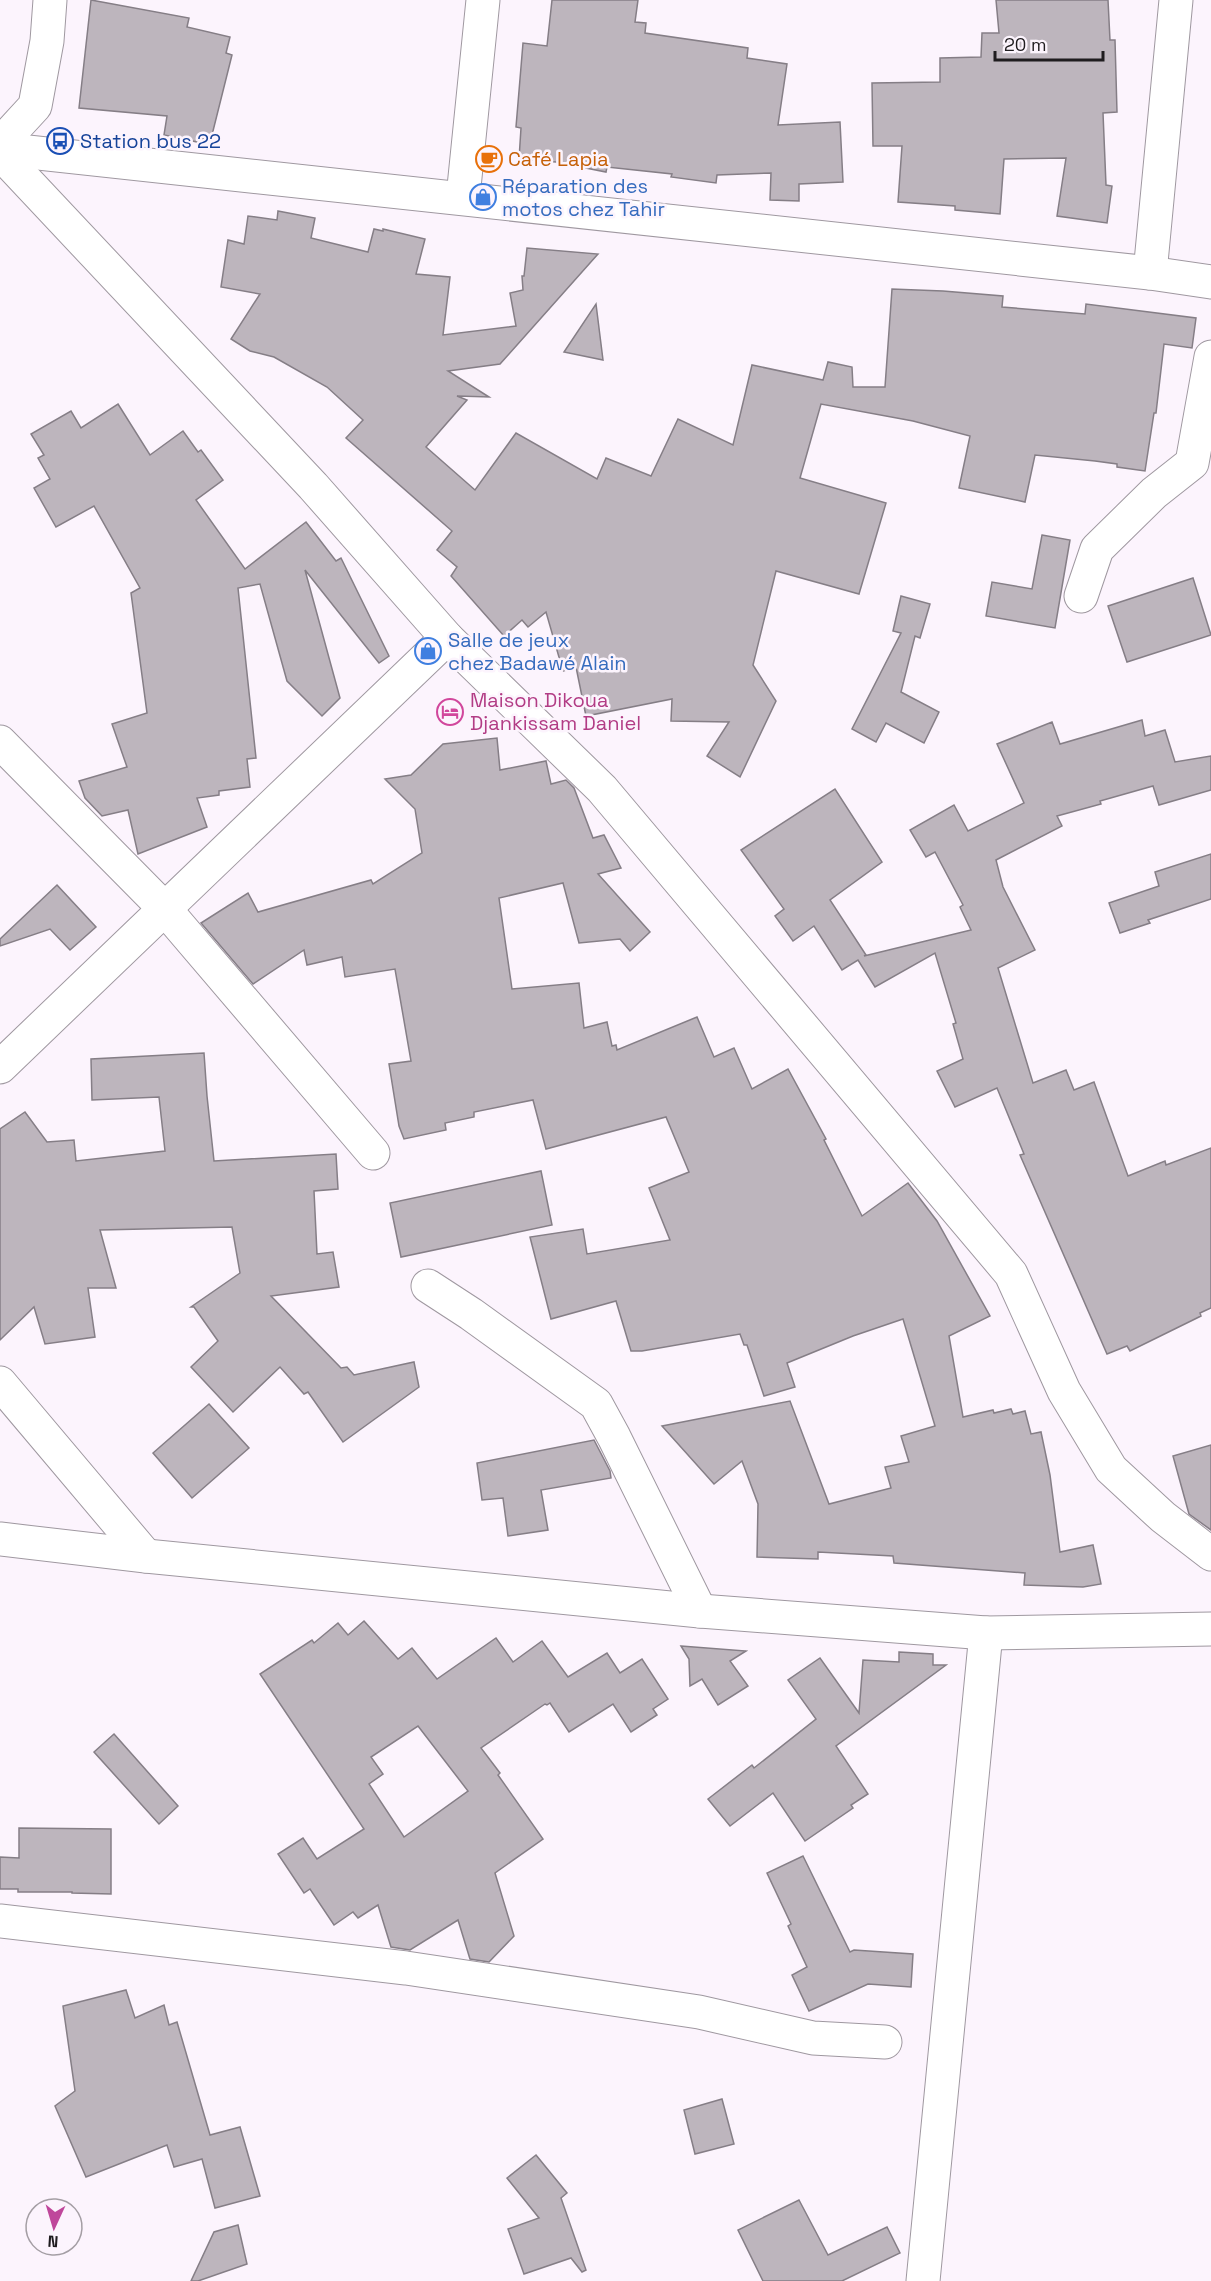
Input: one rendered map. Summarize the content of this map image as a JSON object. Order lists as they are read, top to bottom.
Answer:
{
  "places": {
    "bus stop": ["Station bus 22"],
    "cafe": ["Café Lapia"],
    "shop": ["Réparation des motos chez Tahir", "Salle de jeux chez Badawé Alain"],
    "hotel": ["Maison Dikoua Djankissam Daniel"]
  },
  "scale_bar": "20 m",
  "north": "bottom"
}
